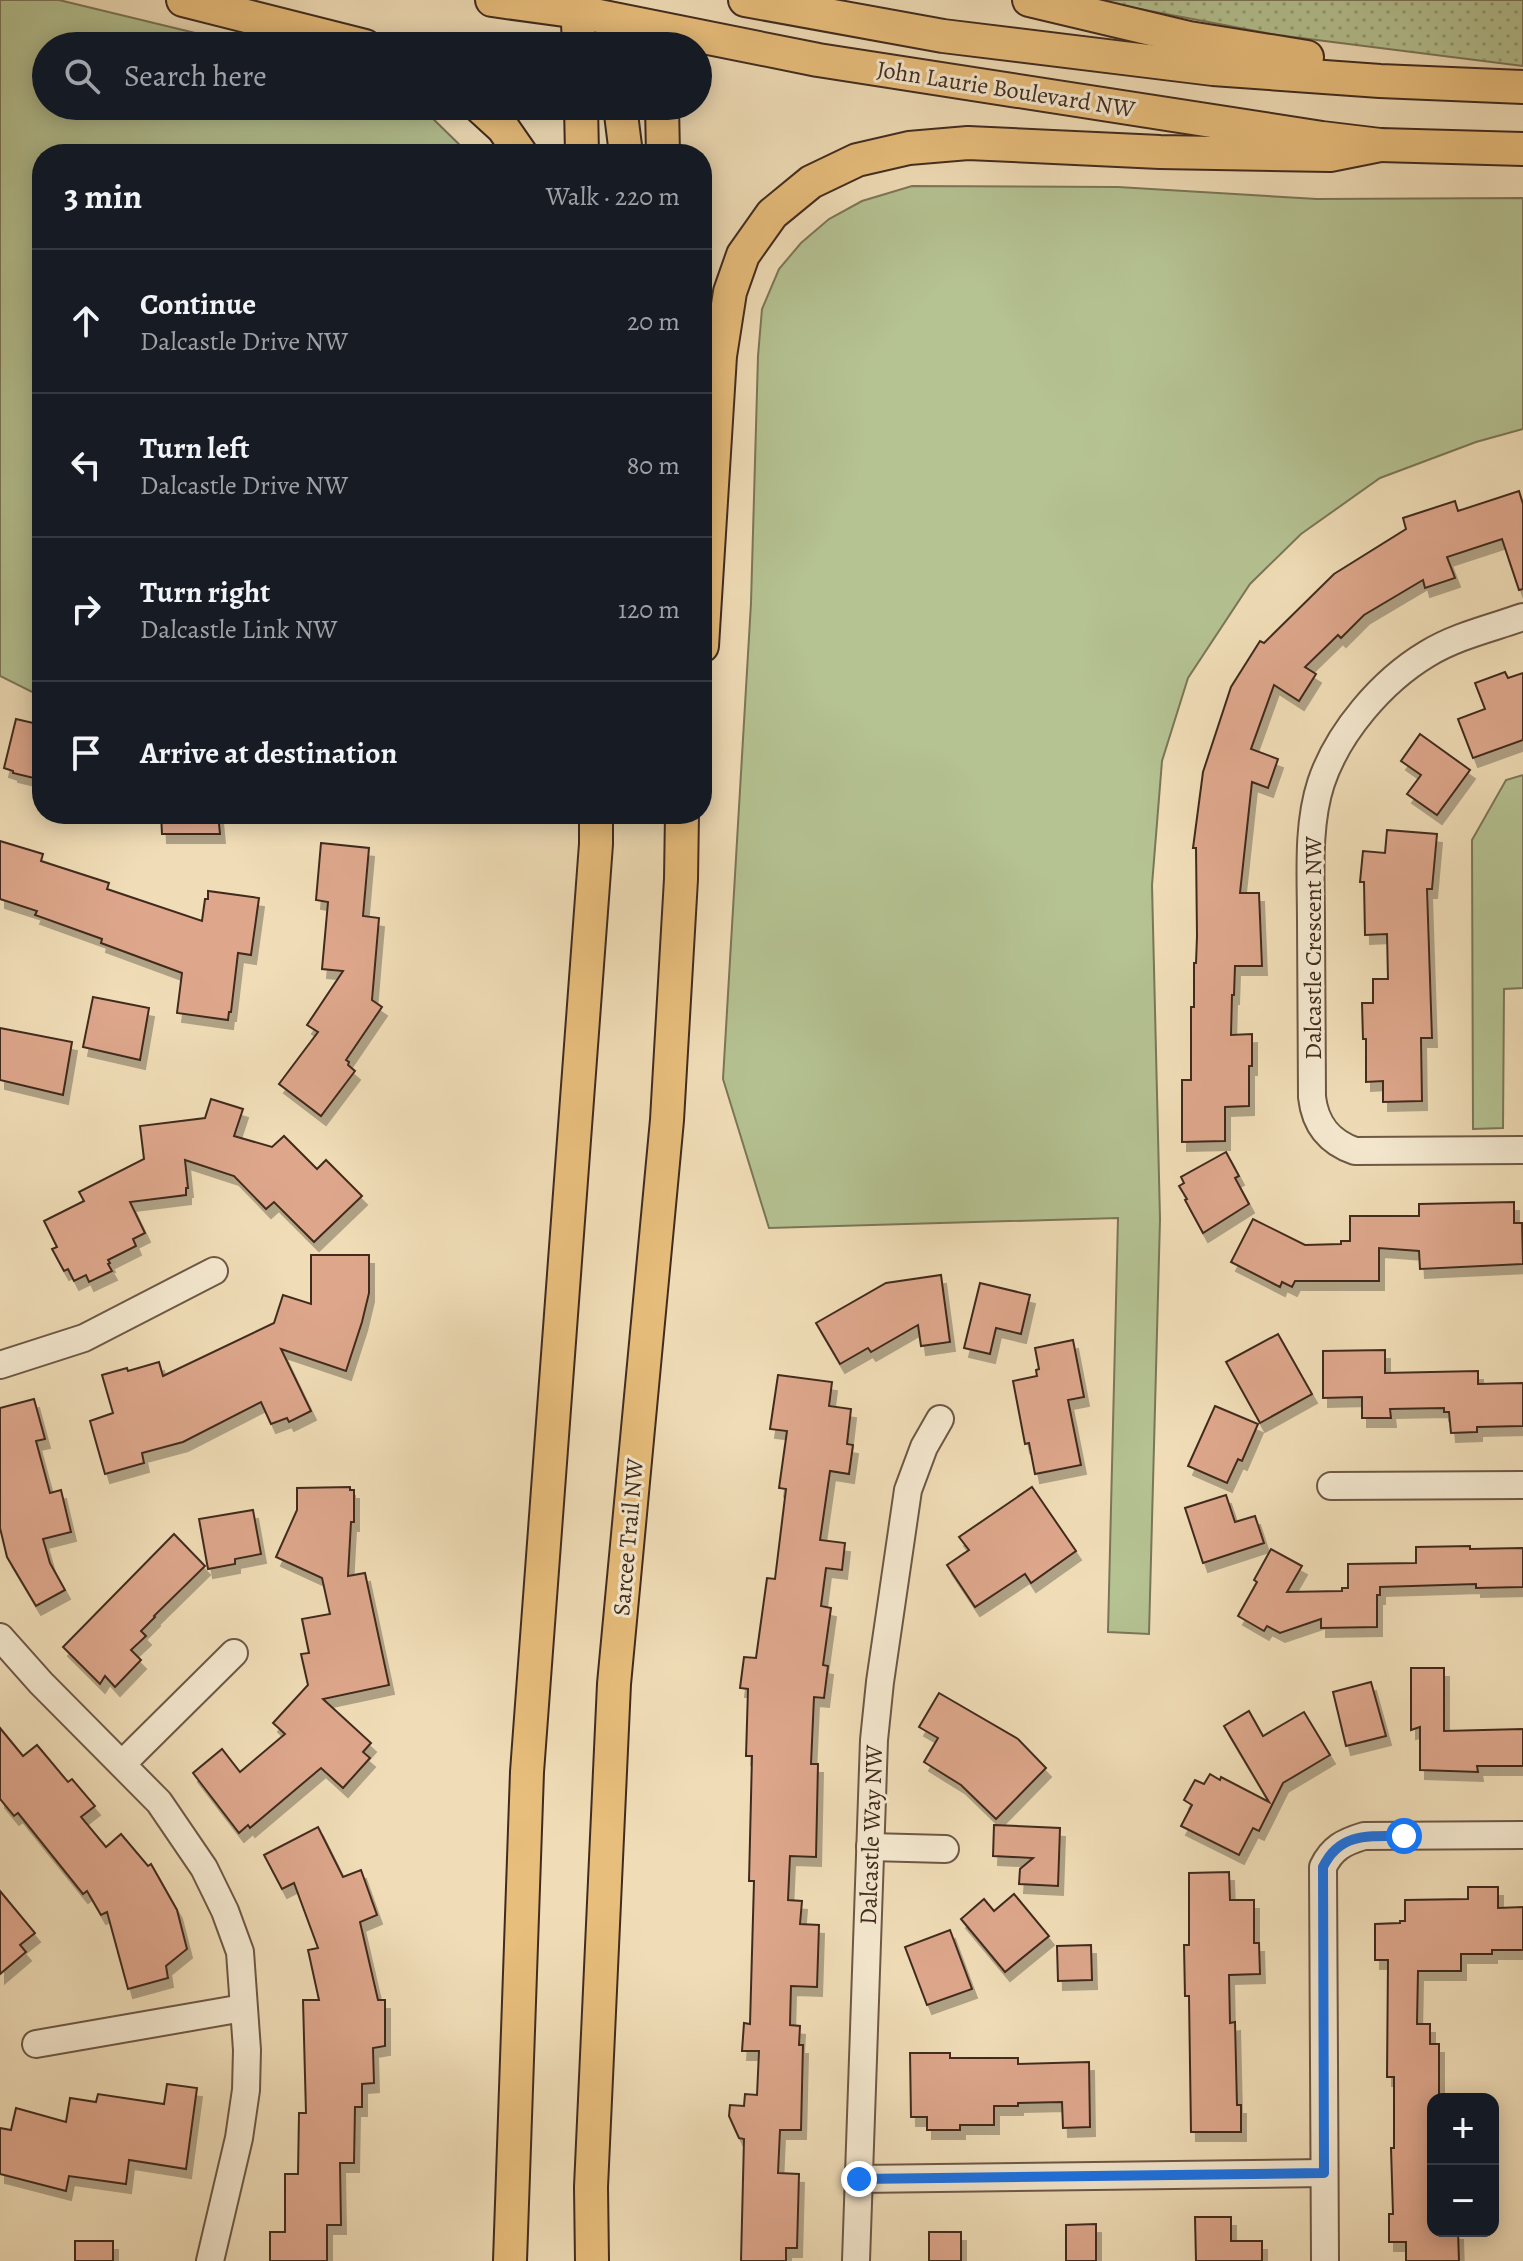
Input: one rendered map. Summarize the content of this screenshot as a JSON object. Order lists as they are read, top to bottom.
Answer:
{
  "streets": {
    "main road": ["John Laurie Boulevard NW", "Sarcee Trail NW"],
    "street": ["Dalcastle Crescent NW", "Dalcastle Way NW"]
  },
  "page": {
    "search": "Search here",
    "heading": ["3 min", "Walk · 220 m"],
    "list": [
      ["Continue", "Dalcastle Drive NW", "20 m"],
      ["Turn left", "Dalcastle Drive NW", "80 m"],
      ["Turn right", "Dalcastle Link NW", "120 m"],
      "Arrive at destination"
    ],
    "map_buttons": ["+", "−"]
  }
}
